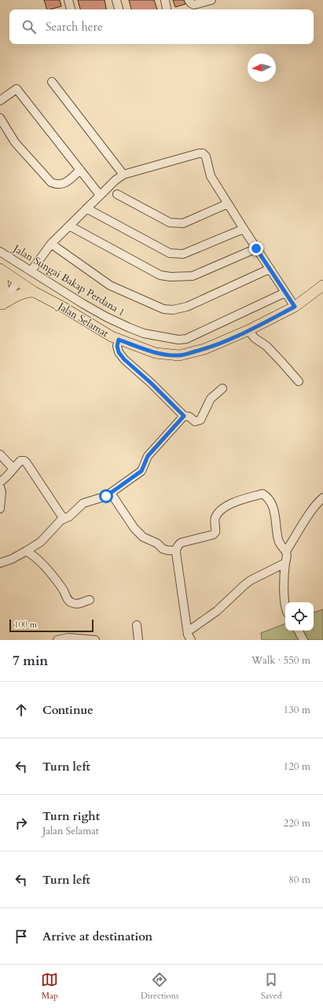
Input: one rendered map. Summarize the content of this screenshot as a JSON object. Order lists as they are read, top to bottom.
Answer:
{
  "streets": {
    "main road": ["Jalan Selamat"],
    "street": ["Jalan Sungai Bakap Perdana 1"]
  },
  "scale_bar": "100 m",
  "north": "left",
  "page": {
    "search": "Search here",
    "scale": "100 m",
    "heading": ["7 min", "Walk · 550 m"],
    "list": [
      ["Continue", "130 m"],
      ["Turn left", "120 m"],
      ["Turn right", "Jalan Selamat", "220 m"],
      ["Turn left", "80 m"],
      "Arrive at destination"
    ],
    "nav": ["Map", "Directions", "Saved"]
  }
}
